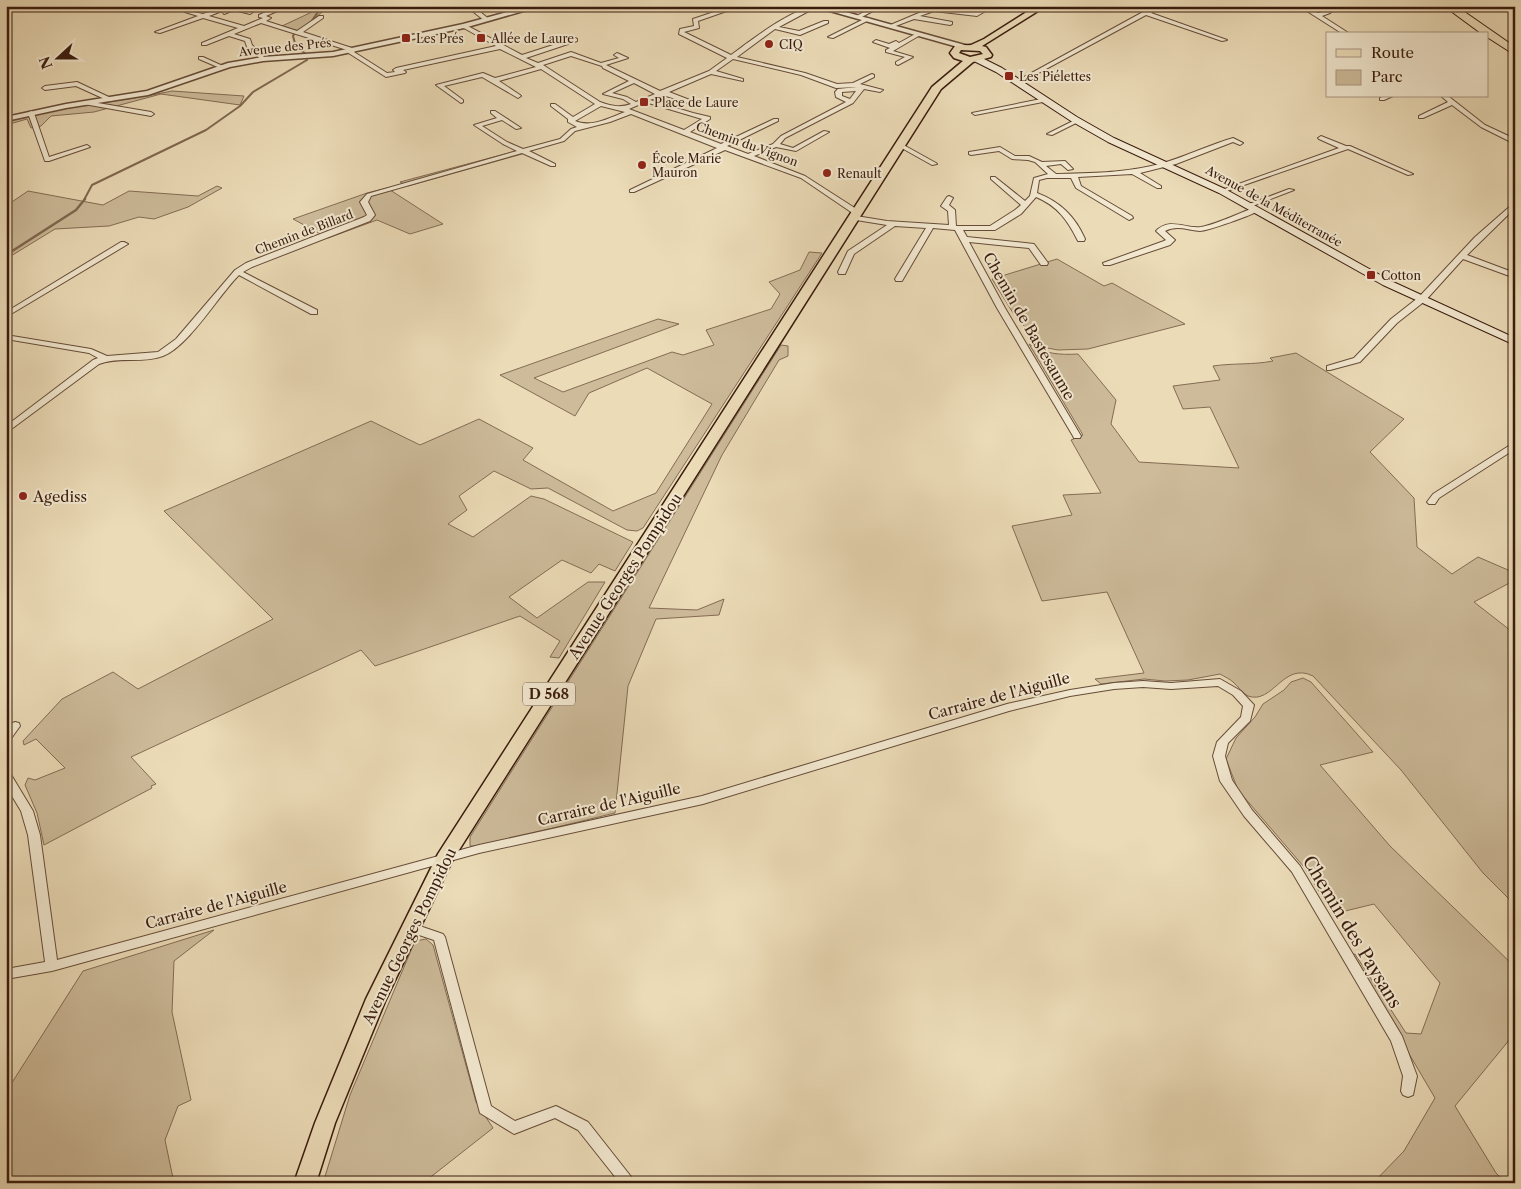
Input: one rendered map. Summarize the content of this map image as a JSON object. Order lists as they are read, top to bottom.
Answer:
{
  "streets": {
    "main road": ["Avenue de la Méditerranée", "Avenue Georges Pompidou", "D 568"],
    "street": [
      "Avenue des Prés",
      "Chemin du Vignon",
      "Chemin de Billard",
      "Chemin de Bastesaume",
      "Carraire de l'Aiguille",
      "Chemin des Paysans"
    ]
  },
  "crossings": [
    ["Chemin du Vignon", "Chemin de Billard"],
    ["Chemin du Vignon", "Avenue Georges Pompidou"],
    ["Avenue de la Méditerranée", "Avenue Georges Pompidou"],
    ["Avenue Georges Pompidou", "Carraire de l'Aiguille"],
    ["Carraire de l'Aiguille", "Chemin des Paysans"]
  ],
  "places": {
    "transit": [
      "Les Prés",
      "Allée de Laure",
      "Les Piélettes",
      "Place de Laure",
      "Cotton"
    ],
    "other": [
      "CIQ",
      "École Marie Mauron",
      "Renault",
      "Agediss"
    ]
  },
  "legend": ["Route", "Parc"],
  "north": "left"
}
